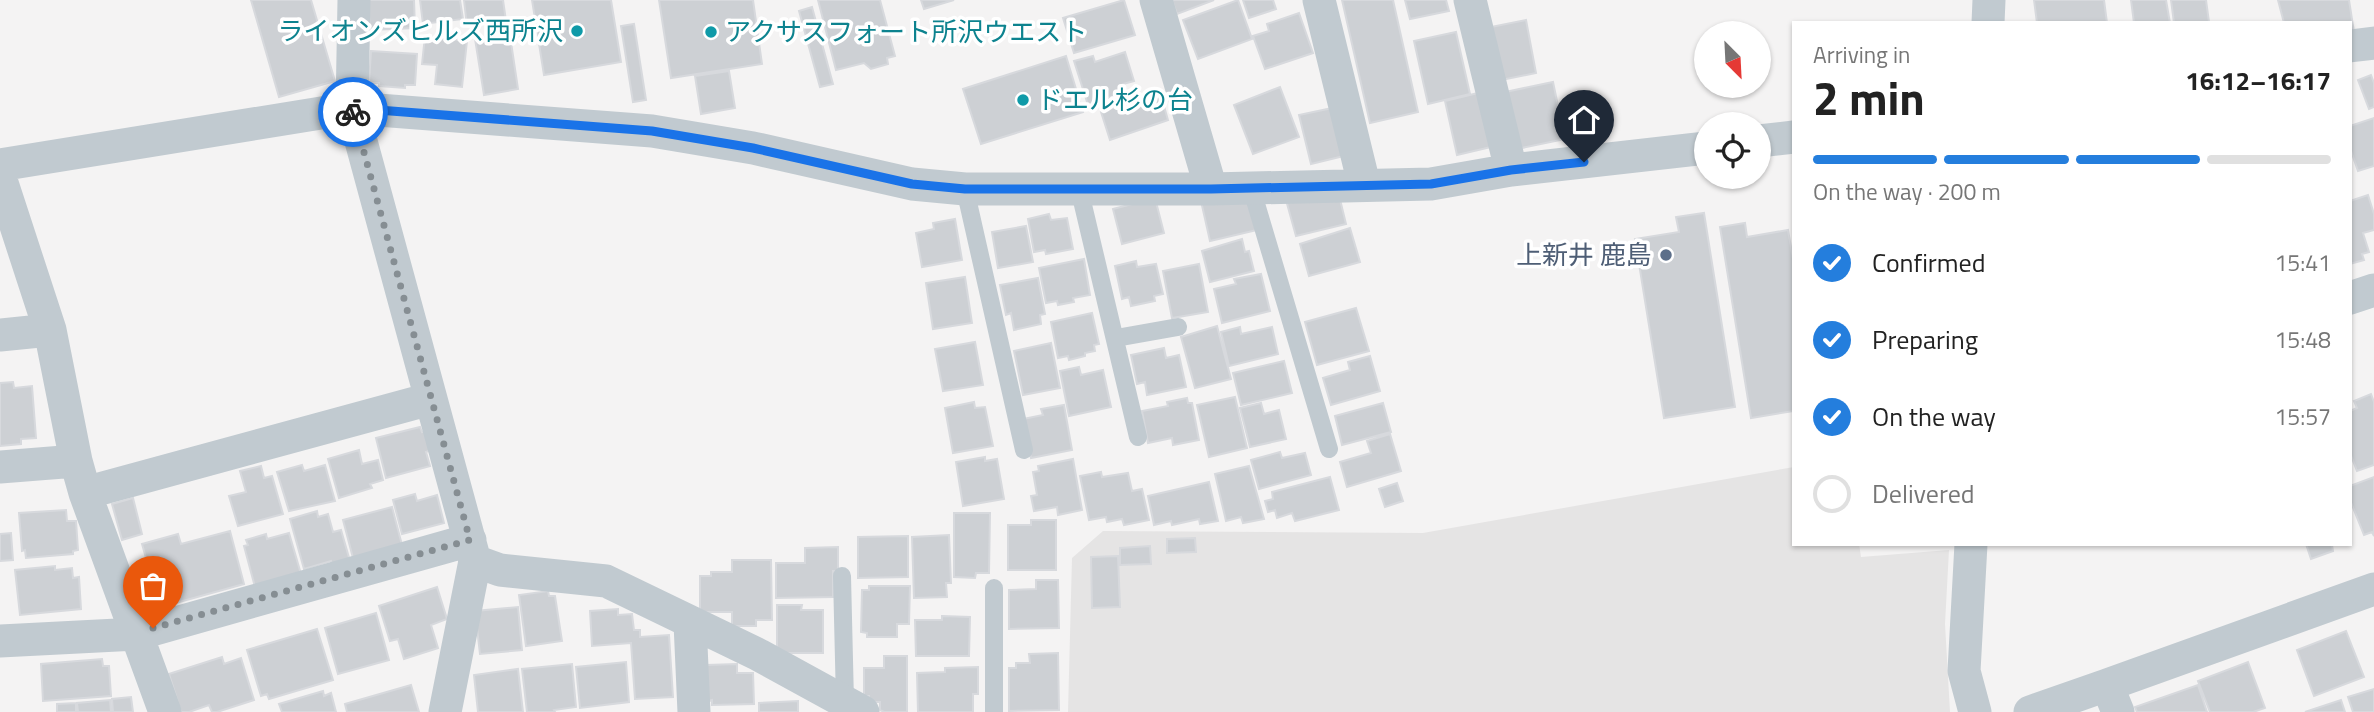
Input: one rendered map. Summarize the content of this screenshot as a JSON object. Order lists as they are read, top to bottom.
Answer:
{
  "places": [
    "ライオンズヒルズ西所沢",
    "アクサスフォート所沢ウエスト",
    "ドエル杉の台",
    "上新井 鹿島"
  ],
  "north": "bottom right",
  "page": {
    "heading": ["2 min", "Arriving in", "16:12–16:17"],
    "bar": "On the way · 200 m",
    "list": [
      ["Confirmed", "15:41"],
      ["Preparing", "15:48"],
      ["On the way", "15:57"],
      "Delivered"
    ]
  }
}
